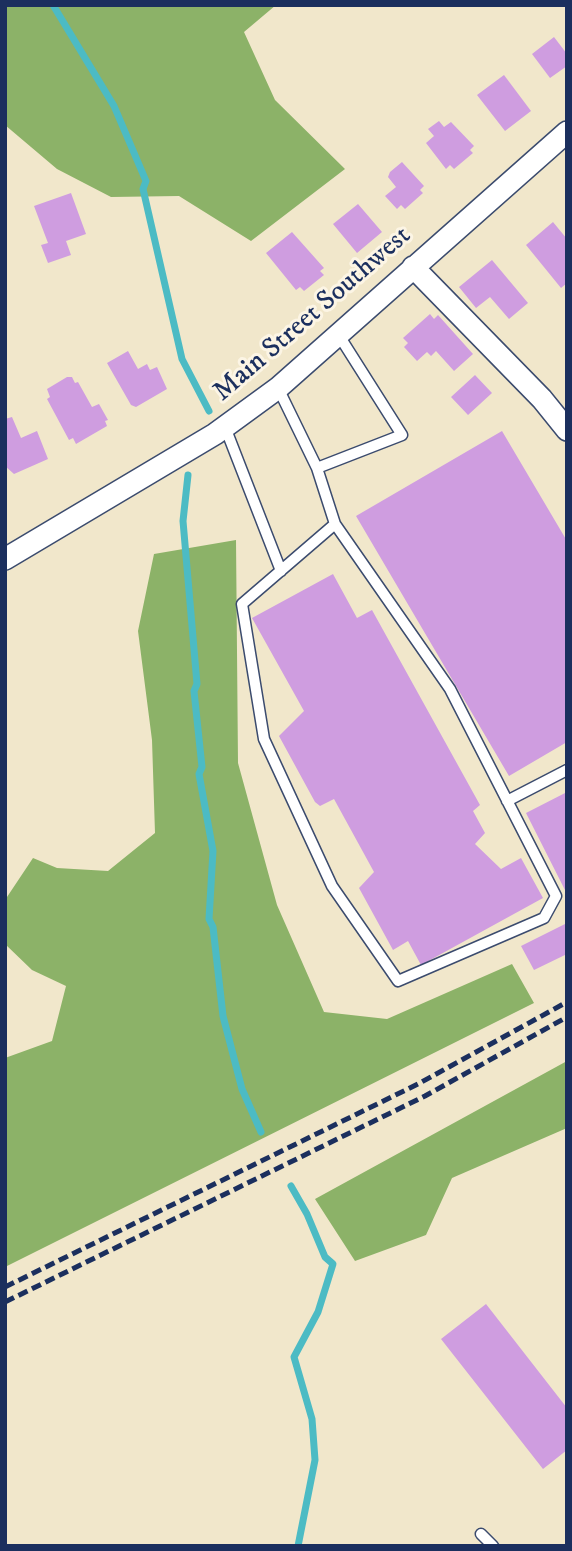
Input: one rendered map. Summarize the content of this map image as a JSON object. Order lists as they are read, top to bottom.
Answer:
{
  "streets": {
    "street": ["Main Street Southwest"]
  }
}
